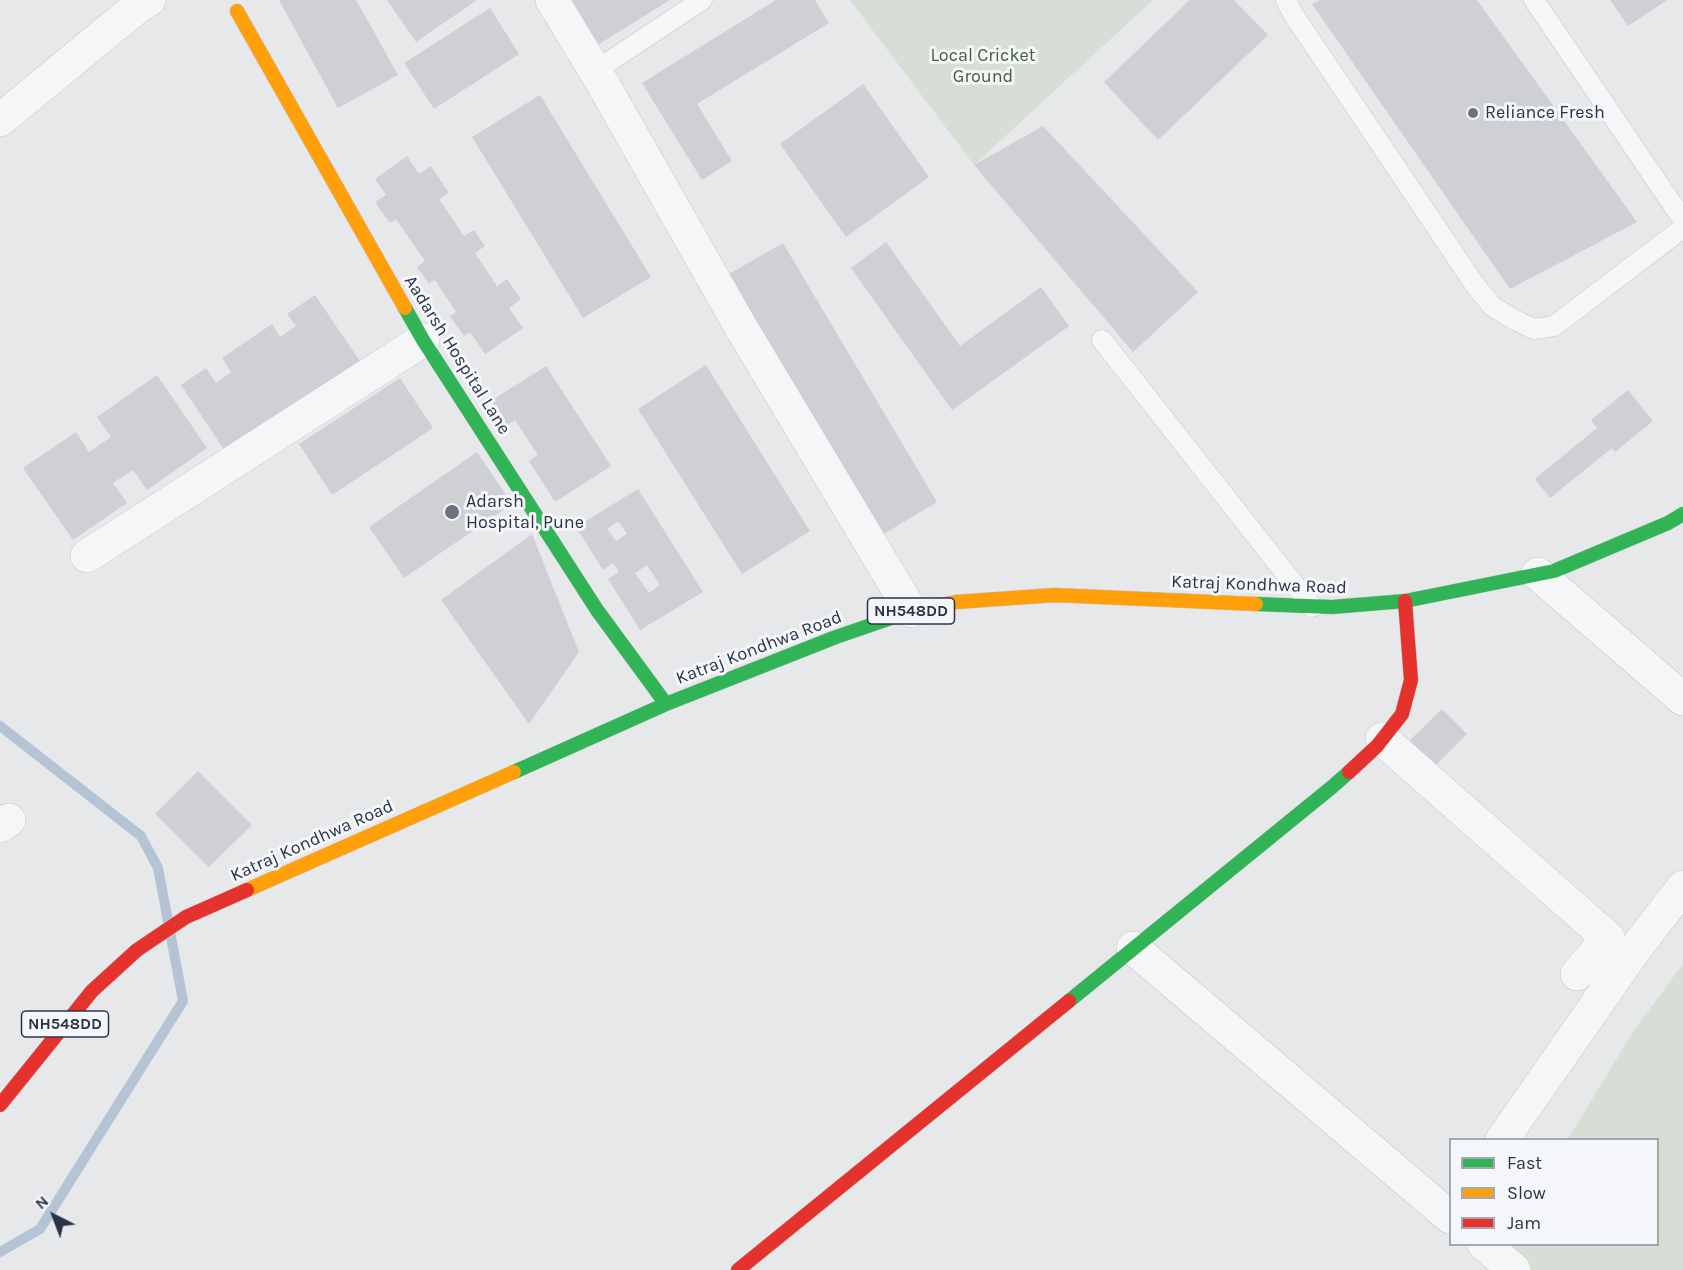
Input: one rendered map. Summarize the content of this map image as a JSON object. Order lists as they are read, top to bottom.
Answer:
{
  "streets": {
    "main road": ["Aadarsh Hospital Lane", "Katraj Kondhwa Road", "NH548DD"]
  },
  "crossings": [
    ["Aadarsh Hospital Lane", "Katraj Kondhwa Road"]
  ],
  "parks": ["Local Cricket Ground"],
  "places": ["Reliance Fresh", "Adarsh Hospital, Pune"],
  "legend": ["Fast", "Slow", "Jam"],
  "north": "top left"
}
